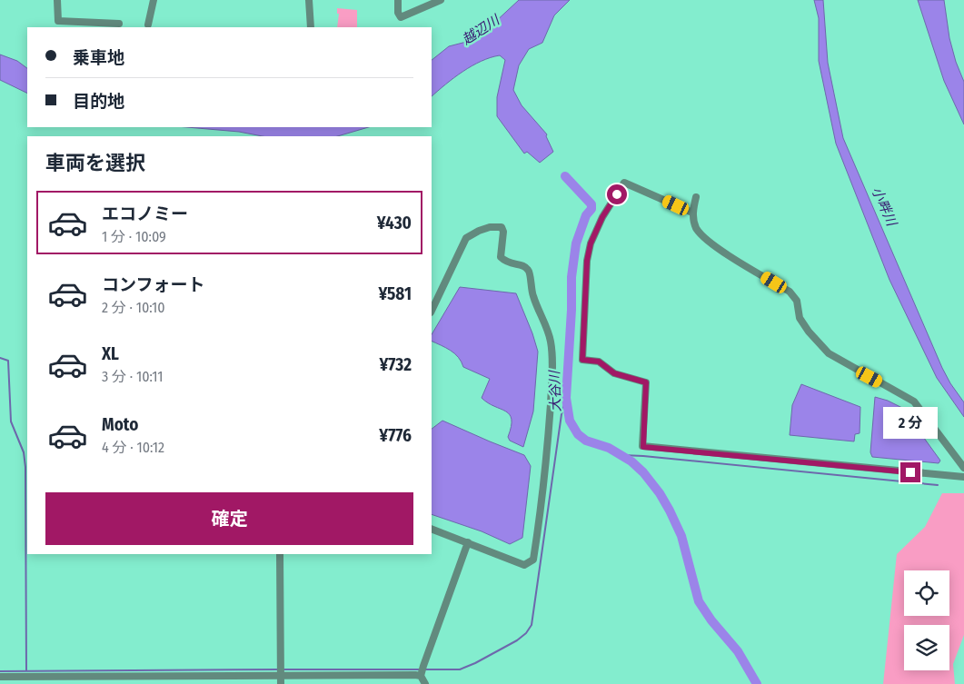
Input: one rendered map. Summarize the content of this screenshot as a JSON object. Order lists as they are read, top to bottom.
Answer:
{
  "water": ["越辺川", "小畔川", "大谷川"],
  "page": {
    "banner": ["乗車地", "目的地"],
    "heading": "車両を選択",
    "list": [
      {
        "name": "エコノミー",
        "note": "1 分 · 10:09",
        "value": "¥430"
      },
      {
        "name": "コンフォート",
        "note": "2 分 · 10:10",
        "value": "¥581"
      },
      {
        "name": "XL",
        "note": "3 分 · 10:11",
        "value": "¥732"
      },
      {
        "name": "Moto",
        "note": "4 分 · 10:12",
        "value": "¥776"
      }
    ],
    "bubble": "2 分",
    "buttons": "確定"
  }
}
